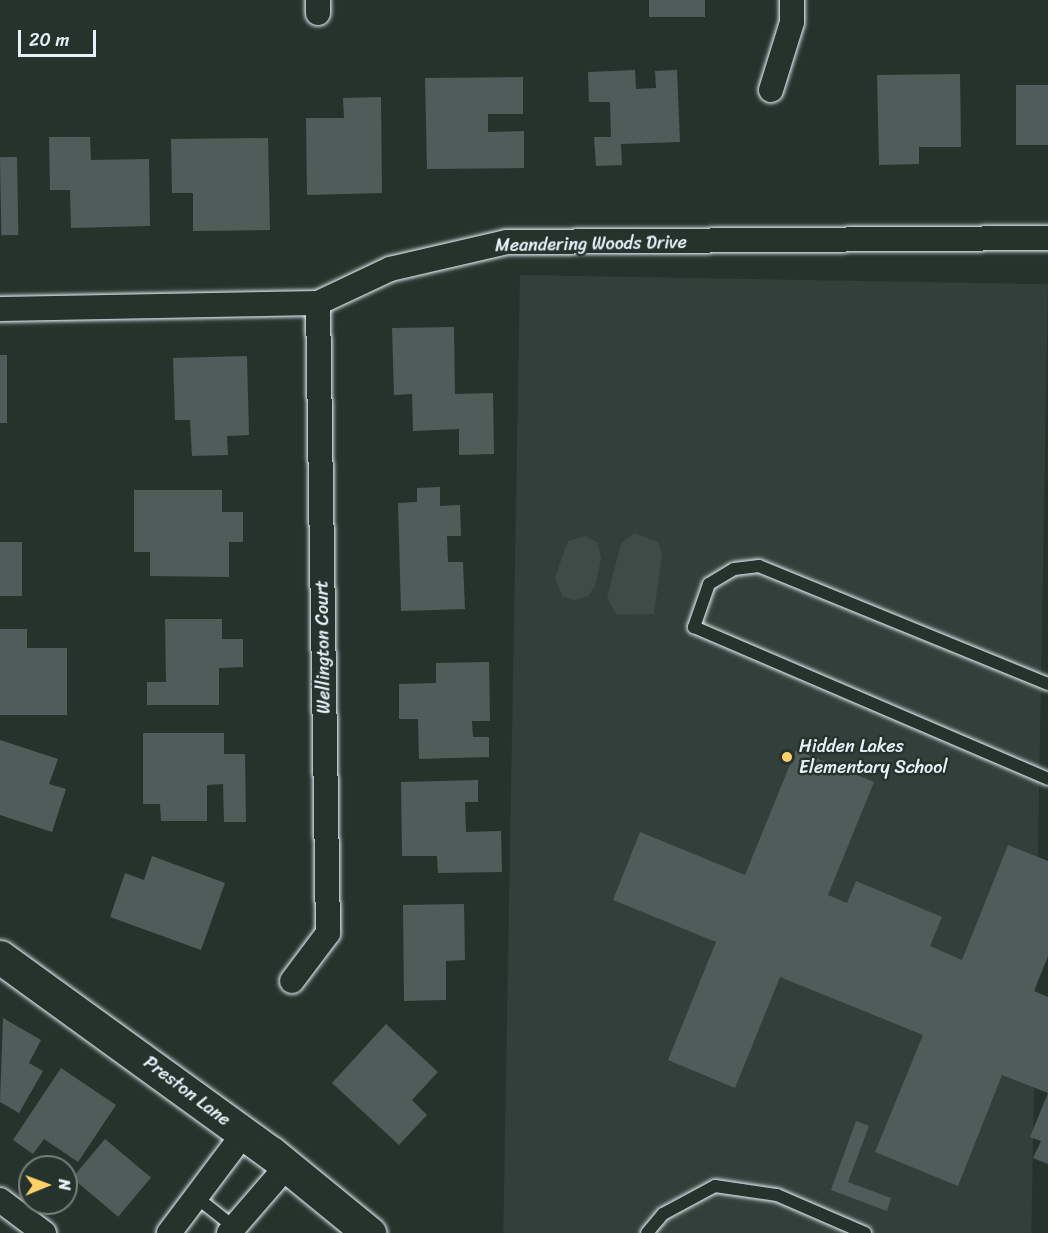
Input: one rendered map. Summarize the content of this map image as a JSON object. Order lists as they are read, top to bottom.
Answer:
{
  "streets": {
    "street": ["Meandering Woods Drive", "Wellington Court", "Preston Lane"]
  },
  "crossings": [
    ["Meandering Woods Drive", "Wellington Court"]
  ],
  "places": ["Hidden Lakes Elementary School"],
  "scale_bar": "20 m",
  "north": "right"
}
